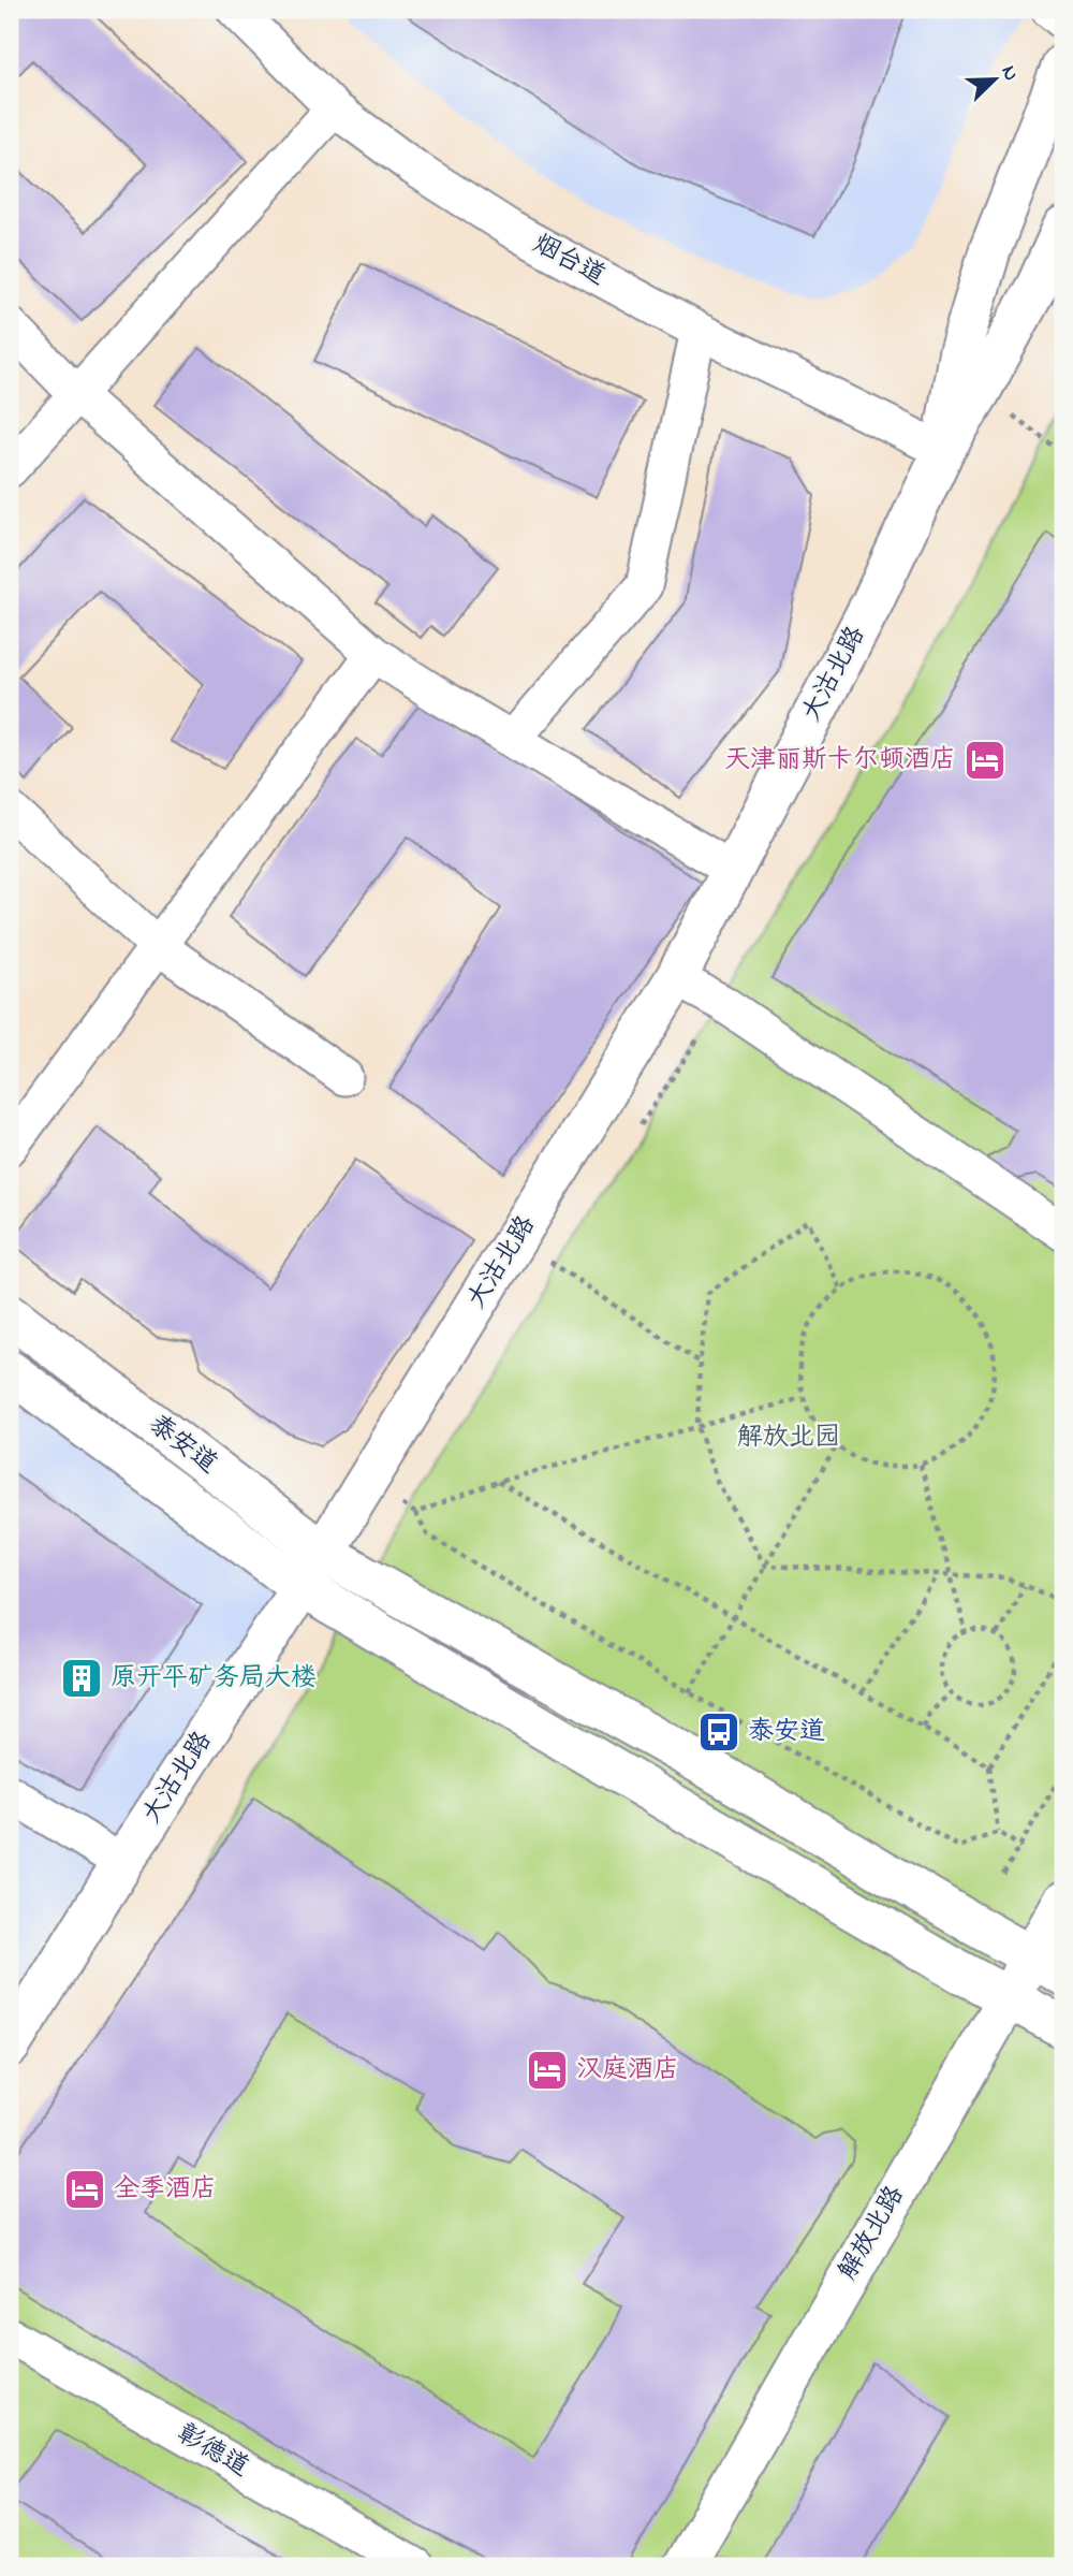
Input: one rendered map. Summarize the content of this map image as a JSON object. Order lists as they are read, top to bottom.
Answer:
{
  "streets": {
    "street": [
      "烟台道",
      "大沽北路",
      "泰安道",
      "解放北路",
      "彰德道"
    ]
  },
  "crossings": [
    ["烟台道", "大沽北路"],
    ["大沽北路", "泰安道"],
    ["泰安道", "解放北路"]
  ],
  "parks": ["解放北园"],
  "places": {
    "hotel": ["天津丽斯卡尔顿酒店", "汉庭酒店", "全季酒店"],
    "building": ["原开平矿务局大楼"],
    "bus stop": ["泰安道"]
  },
  "north": "top right"
}
